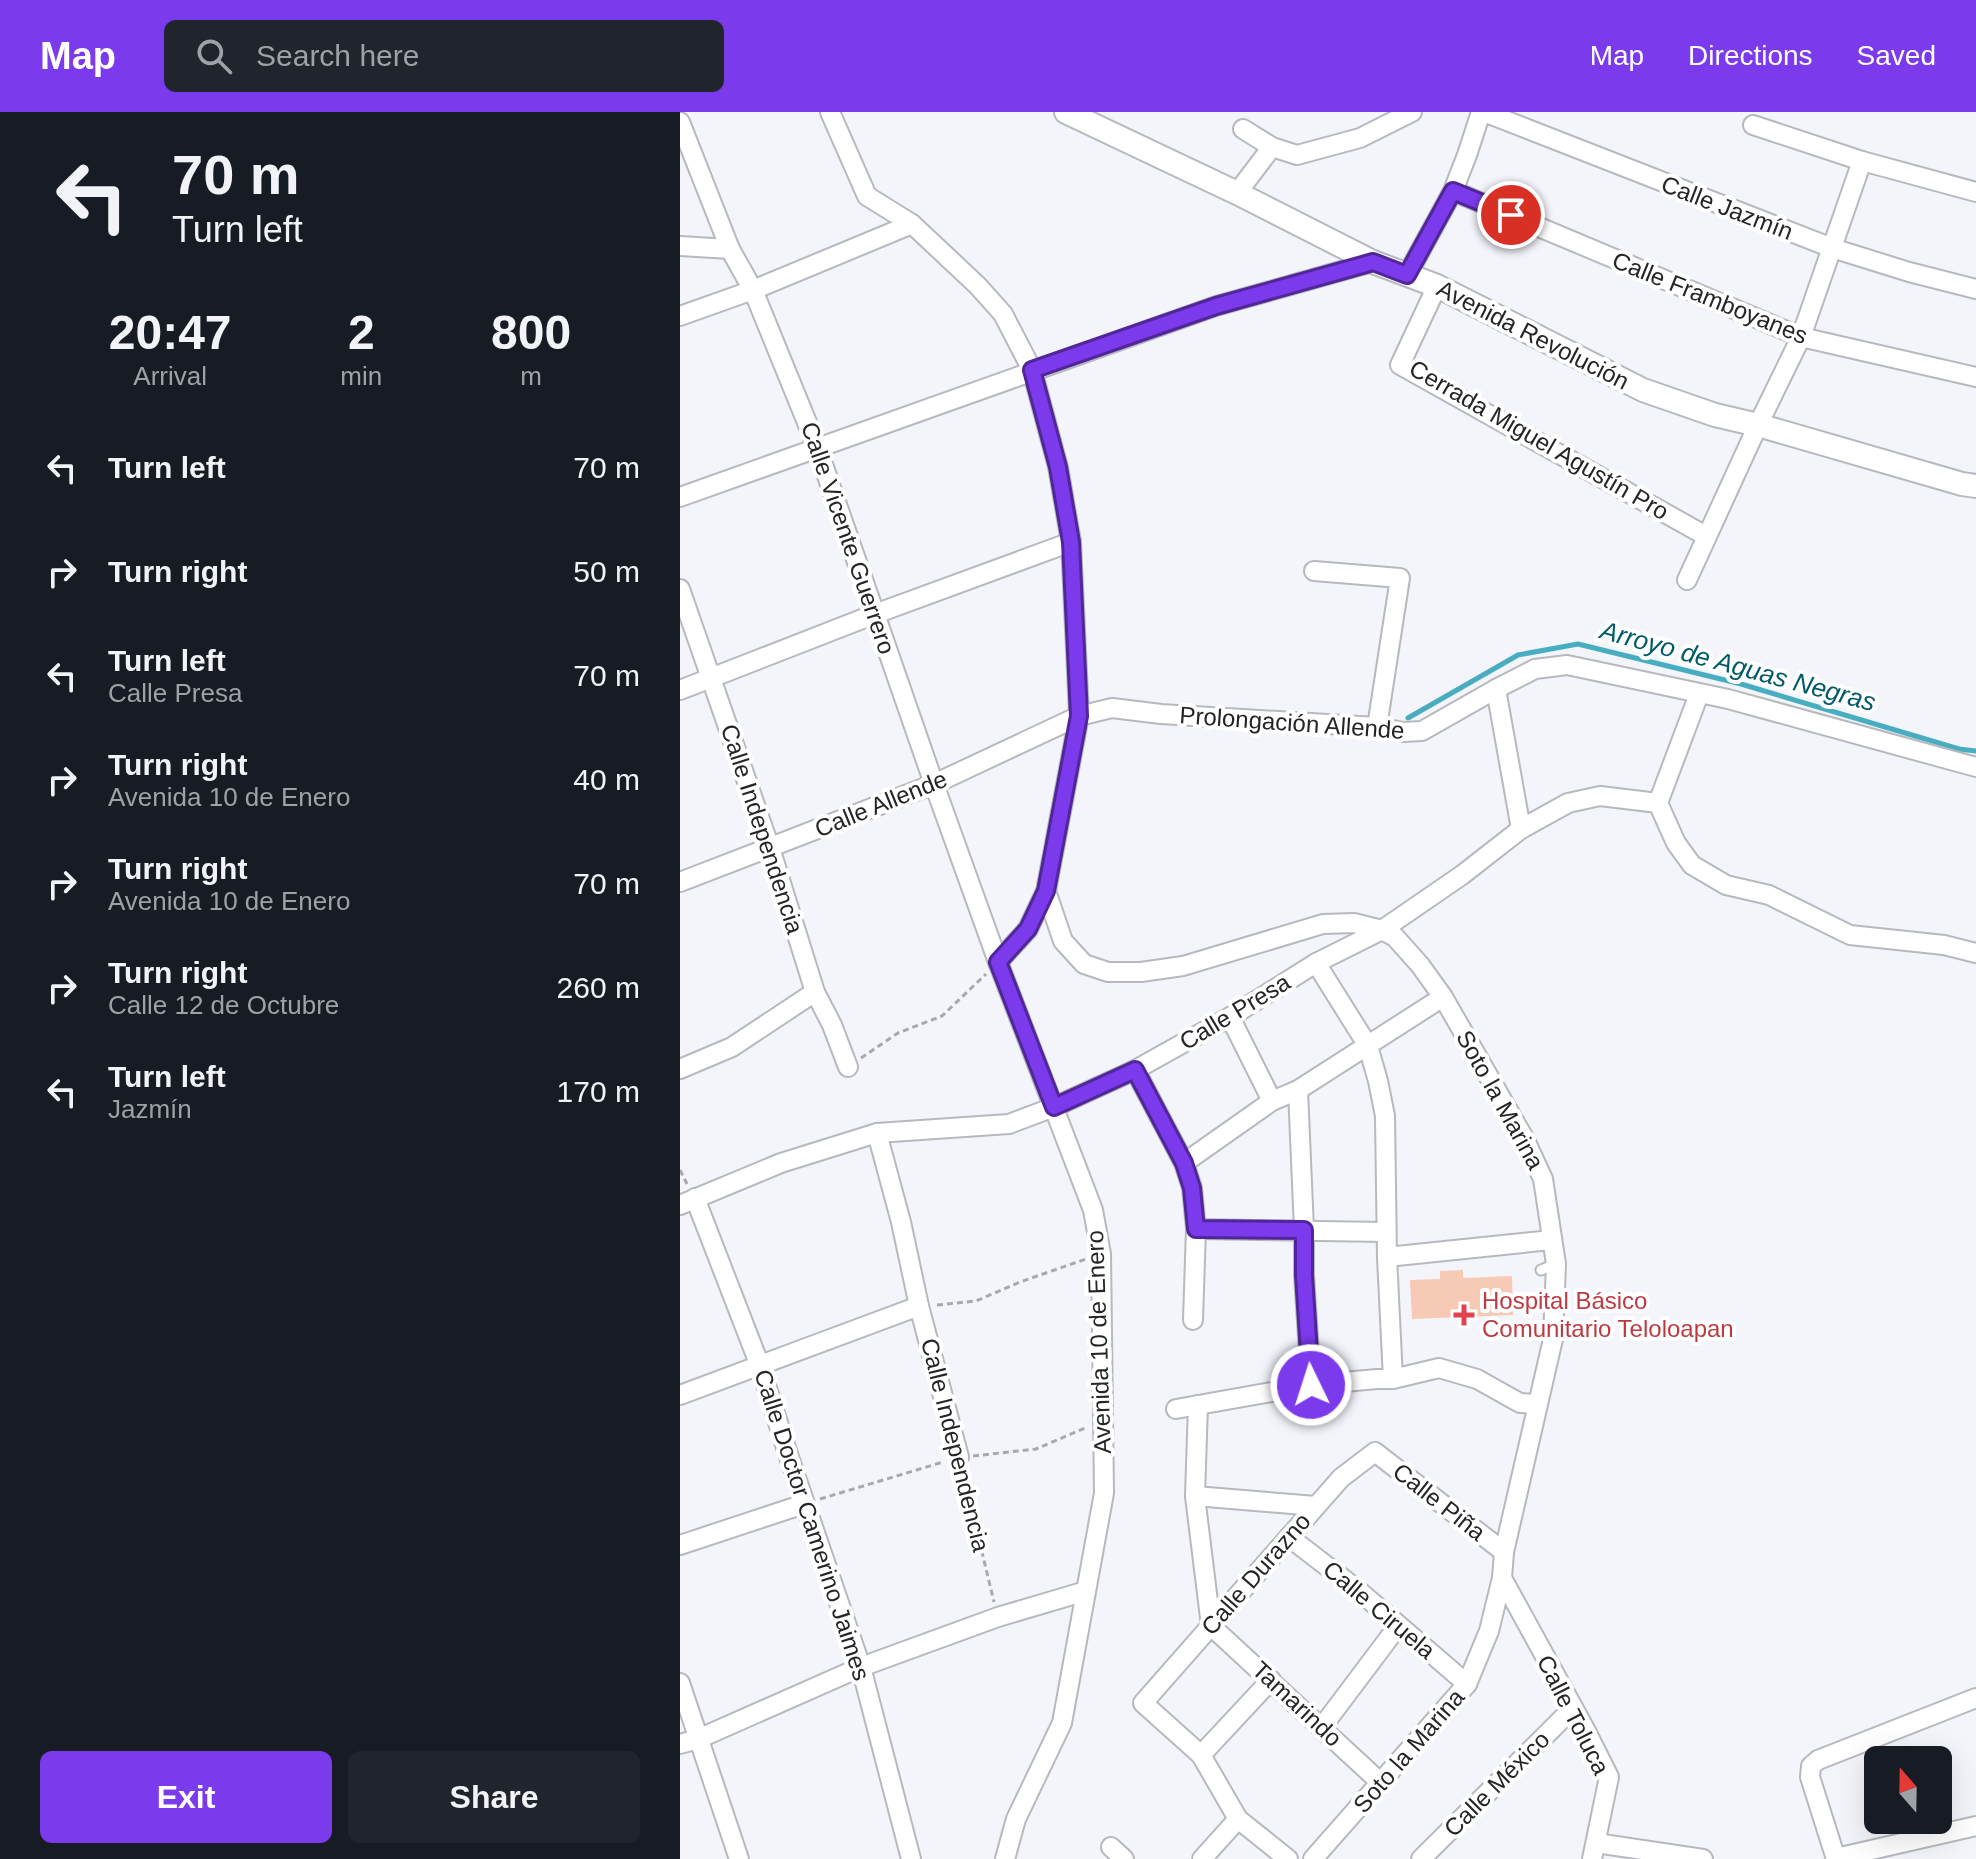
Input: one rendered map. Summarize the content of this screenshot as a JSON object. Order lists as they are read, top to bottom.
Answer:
{
  "streets": {
    "street": [
      "Calle Jazmín",
      "Calle Framboyanes",
      "Avenida Revolución",
      "Cerrada Miguel Agustín Pro",
      "Calle Vicente Guerrero",
      "Prolongación Allende",
      "Calle Allende",
      "Calle Independencia",
      "Calle Presa",
      "Soto la Marina",
      "Avenida 10 de Enero",
      "Calle Piña",
      "Calle Doctor Camerino Jaimes",
      "Calle Durazno",
      "Calle Ciruela",
      "Tamarindo",
      "Calle Toluca",
      "Calle México"
    ]
  },
  "crossings": [
    ["Avenida Revolución", "Cerrada Miguel Agustín Pro"],
    ["Calle Vicente Guerrero", "Calle Allende"],
    ["Calle Vicente Guerrero", "Avenida 10 de Enero"],
    ["Prolongación Allende", "Calle Allende"],
    ["Calle Allende", "Calle Independencia"],
    ["Calle Independencia", "Calle Presa"],
    ["Calle Presa", "Soto la Marina"],
    ["Calle Presa", "Avenida 10 de Enero"],
    ["Calle Presa", "Calle Doctor Camerino Jaimes"],
    ["Soto la Marina", "Calle Piña"],
    ["Soto la Marina", "Calle Ciruela"],
    ["Soto la Marina", "Tamarindo"],
    ["Soto la Marina", "Calle Toluca"],
    ["Calle Piña", "Calle Durazno"],
    ["Calle Durazno", "Calle Ciruela"],
    ["Calle Durazno", "Tamarindo"],
    ["Calle Toluca", "Calle México"]
  ],
  "water": ["Arroyo de Aguas Negras"],
  "places": {
    "health": ["Hospital Básico Comunitario Teloloapan"]
  },
  "north": "top",
  "page": {
    "header": "Map",
    "search": "Search here",
    "nav": ["Map", "Directions", "Saved"],
    "turn": ["70 m", "Turn left"],
    "eta": [
      "20:47",
      "Arrival",
      "2",
      "min",
      "800",
      "m"
    ],
    "list": [
      {
        "name": "Turn left",
        "value": "70 m"
      },
      {
        "name": "Turn right",
        "value": "50 m"
      },
      {
        "name": "Turn left",
        "note": "Calle Presa",
        "value": "70 m"
      },
      {
        "name": "Turn right",
        "note": "Avenida 10 de Enero",
        "value": "40 m"
      },
      {
        "name": "Turn right",
        "note": "Avenida 10 de Enero",
        "value": "70 m"
      },
      {
        "name": "Turn right",
        "note": "Calle 12 de Octubre",
        "value": "260 m"
      },
      {
        "name": "Turn left",
        "note": "Jazmín",
        "value": "170 m"
      }
    ],
    "buttons": ["Exit", "Share"]
  }
}
